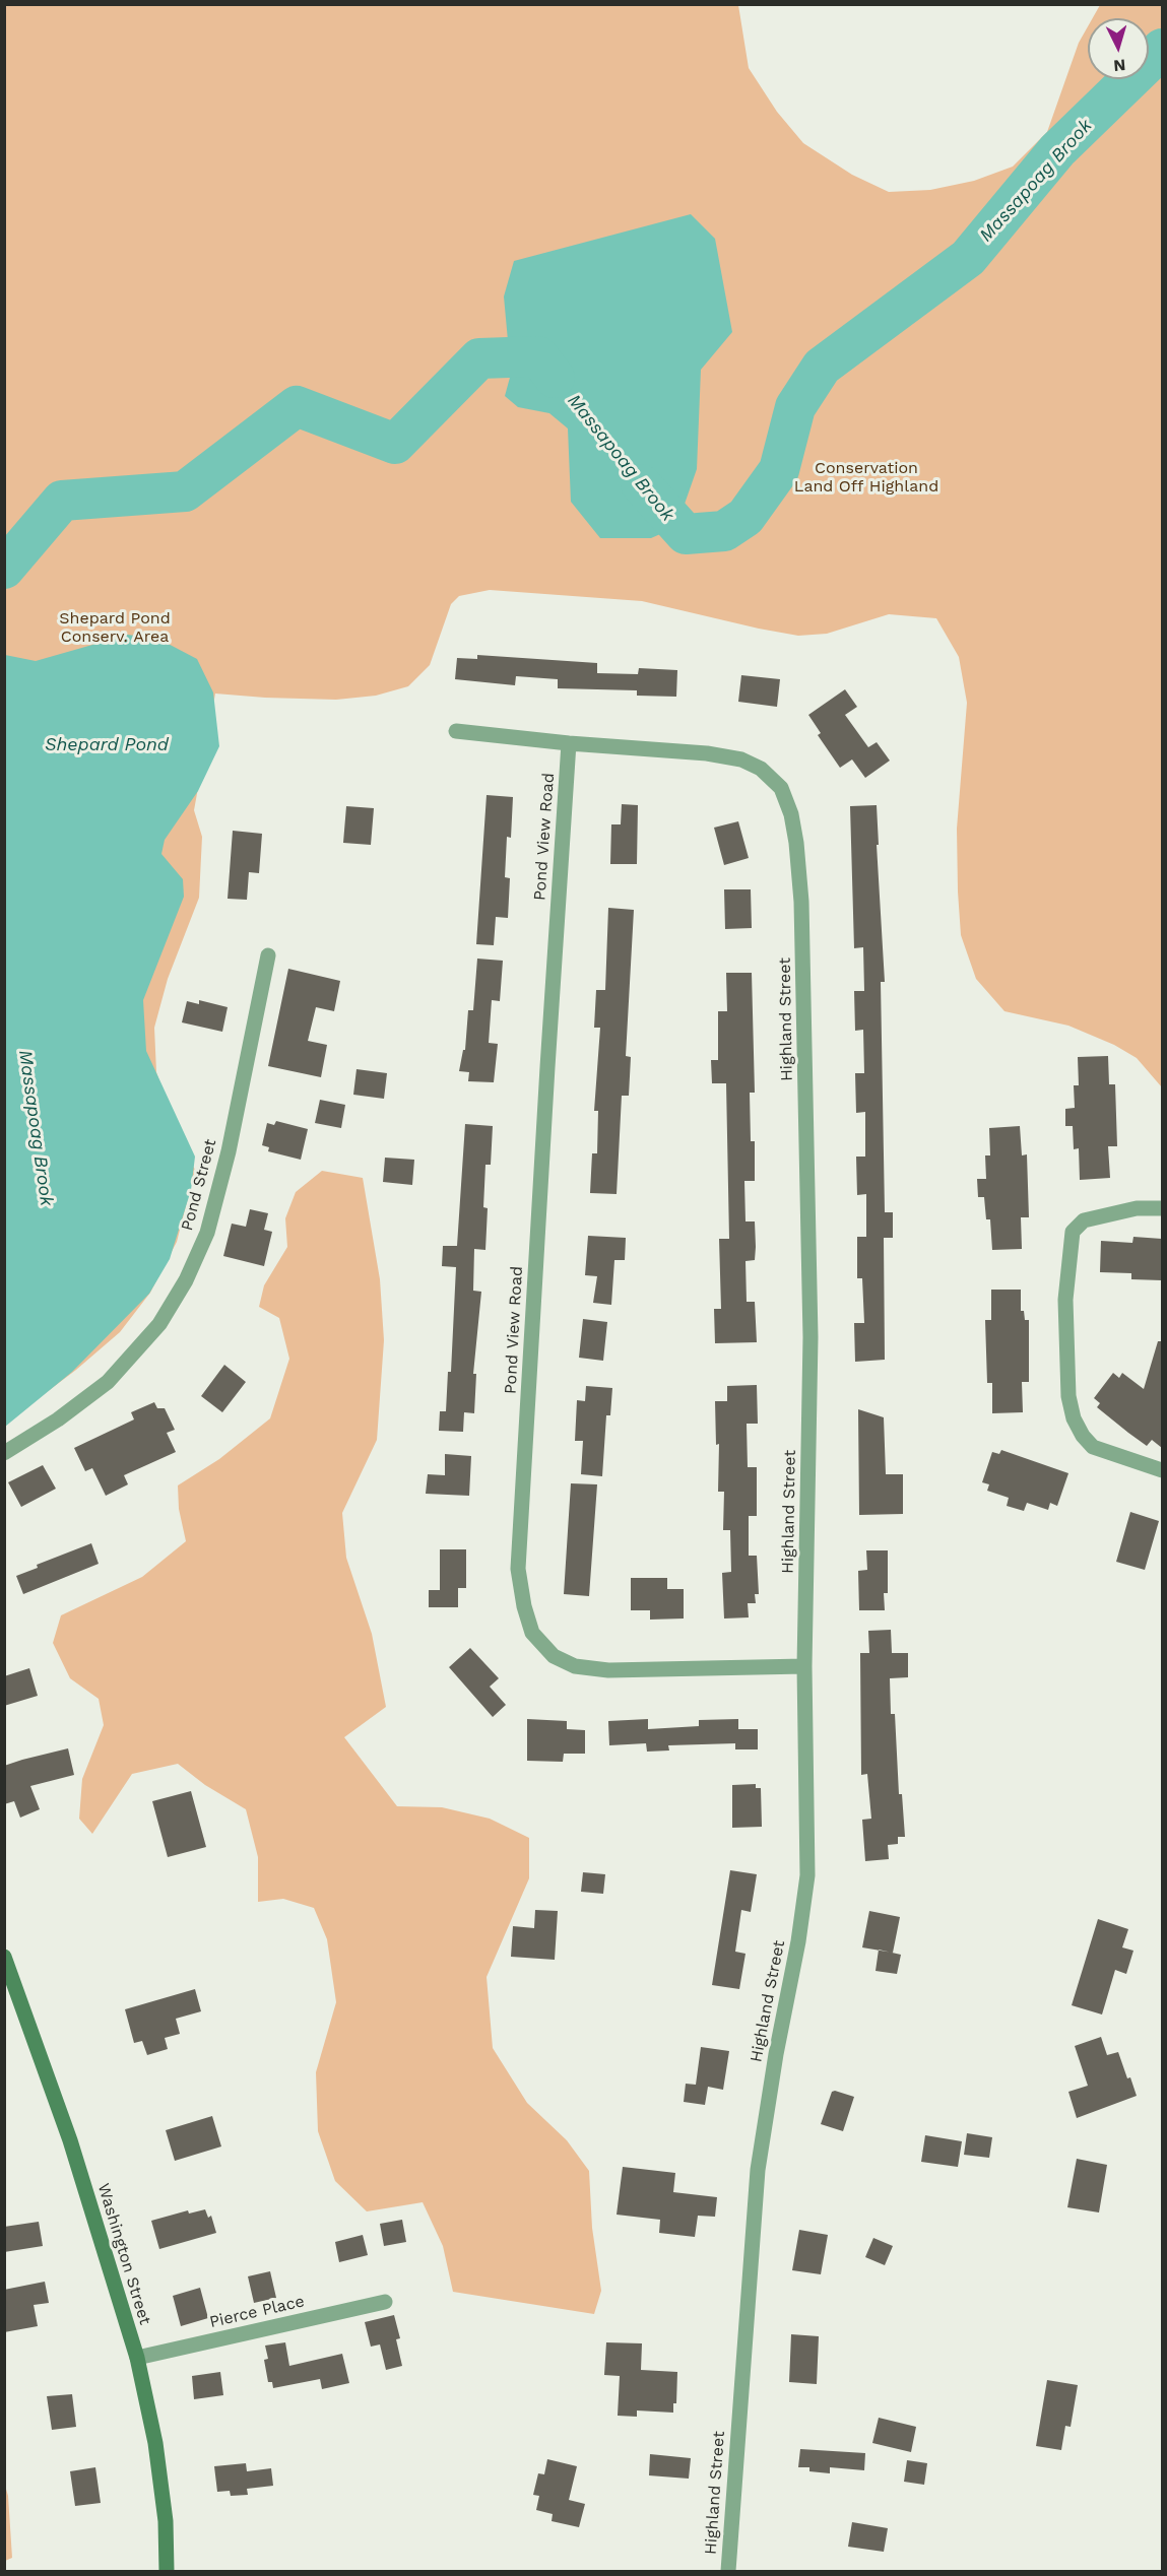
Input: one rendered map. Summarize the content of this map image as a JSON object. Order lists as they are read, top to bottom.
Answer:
{
  "streets": {
    "main road": ["Washington Street"],
    "street": [
      "Pond View Road",
      "Highland Street",
      "Pond Street",
      "Pierce Place"
    ]
  },
  "crossings": [
    ["Pond View Road", "Highland Street"],
    ["Washington Street", "Pierce Place"]
  ],
  "water": ["Massapoag Brook", "Shepard Pond"],
  "parks": ["Conservation Land Off Highland", "Shepard Pond Conserv. Area"],
  "north": "bottom"
}
